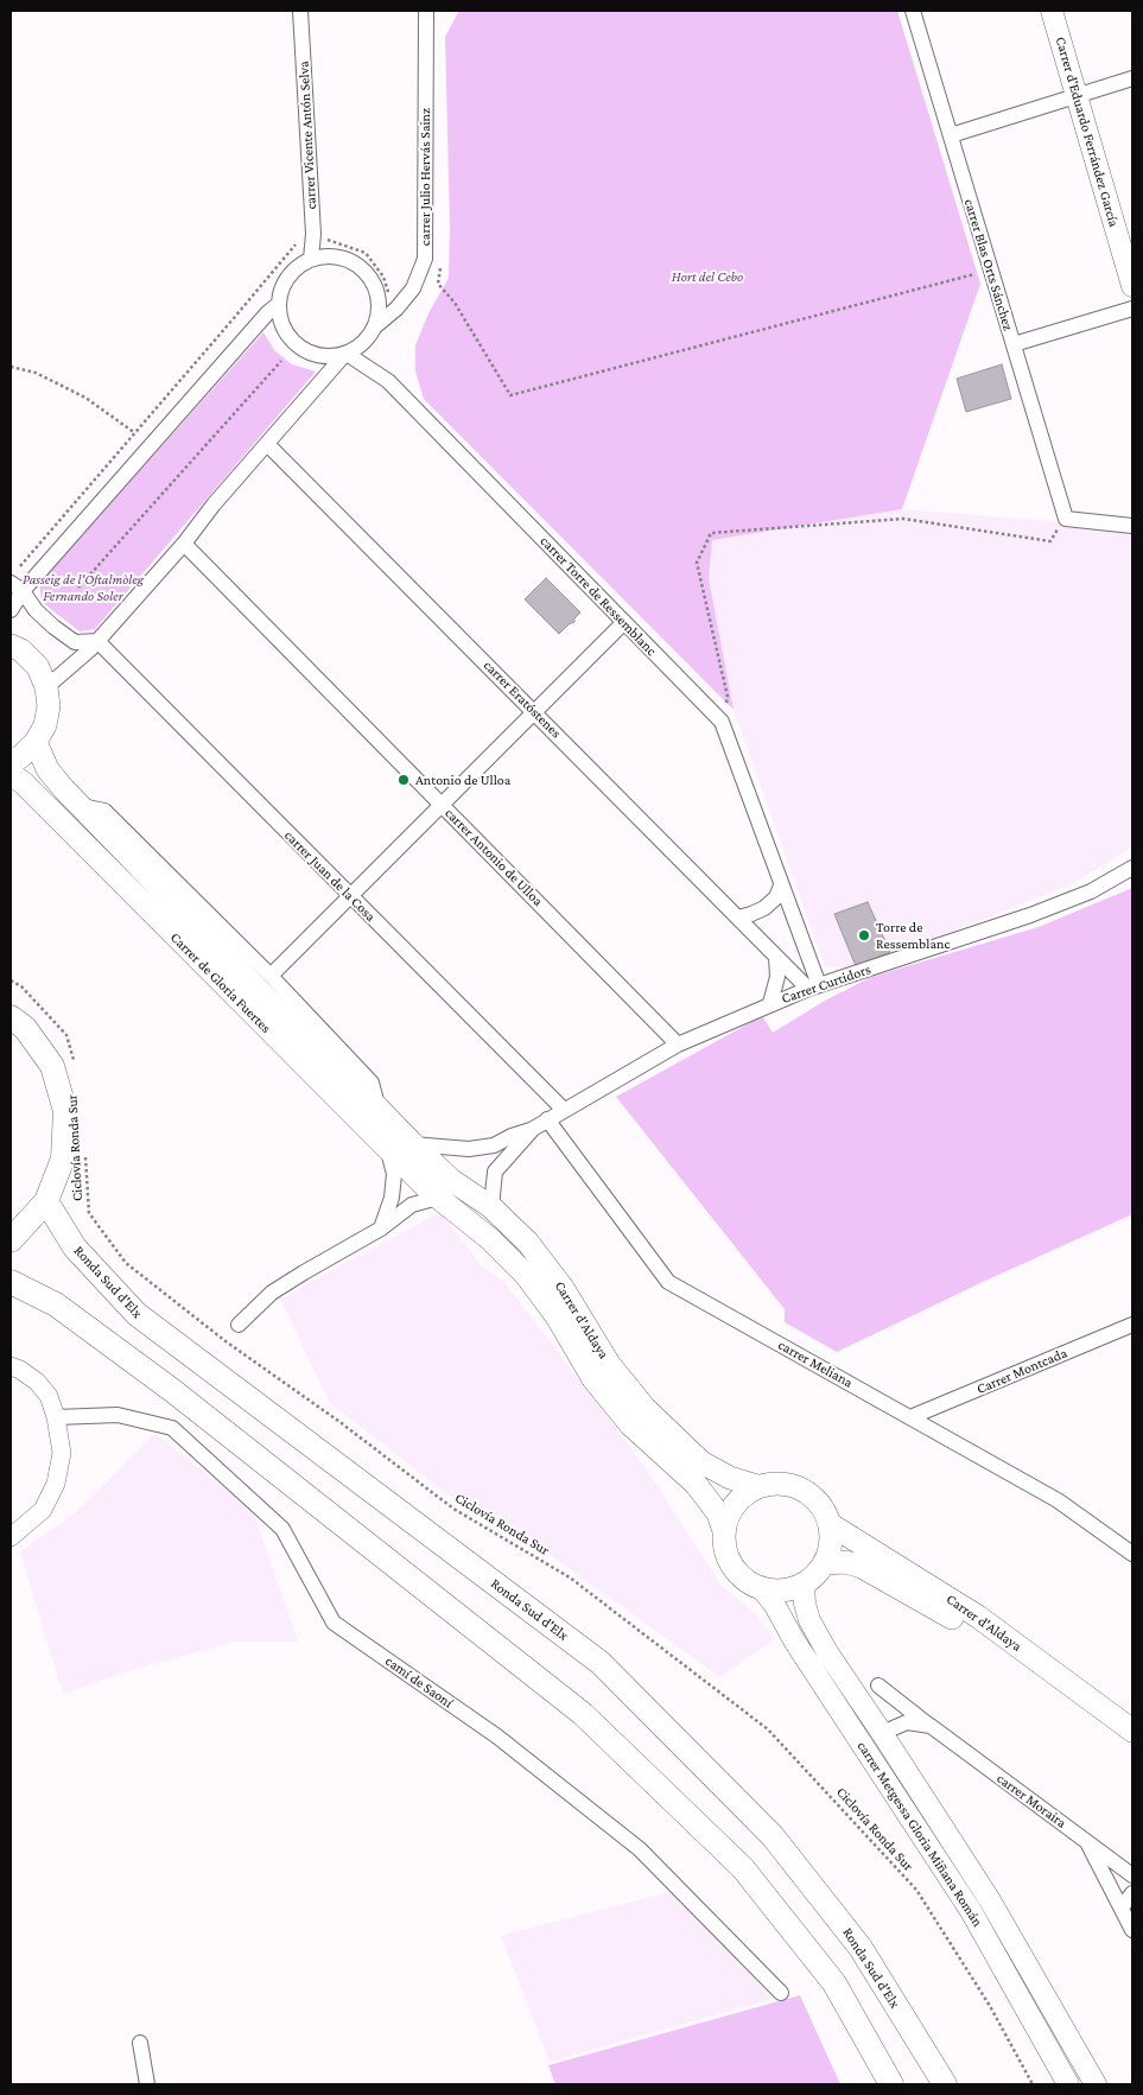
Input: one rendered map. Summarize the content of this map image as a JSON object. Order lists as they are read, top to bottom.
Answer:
{
  "streets": {
    "highway": ["Ronda Sud d'Elx"],
    "main road": [
      "Carrer d'Eduardo Ferrández García",
      "Carrer de Gloria Fuertes",
      "Carrer d'Aldaya",
      "carrer Metgessa Gloria Miñana Román"
    ],
    "street": [
      "carrer Vicente Antón Selva",
      "carrer Julio Hervás Sainz",
      "carrer Blas Orts Sánchez",
      "carrer Torre de Ressemblanc",
      "carrer Eratóstenes",
      "carrer Antonio de Ulloa",
      "carrer Juan de la Cosa",
      "Carrer Curtidors",
      "carrer Meliana",
      "Carrer Montcada",
      "camí de Saoní",
      "carrer Moraira"
    ],
    "path": ["Ciclovía Ronda Sur"]
  },
  "crossings": [
    ["carrer Vicente Antón Selva", "carrer Julio Hervás Sainz"],
    ["carrer Vicente Antón Selva", "carrer Torre de Ressemblanc"],
    ["carrer Julio Hervás Sainz", "carrer Torre de Ressemblanc"],
    ["carrer Torre de Ressemblanc", "carrer Eratóstenes"],
    ["carrer Torre de Ressemblanc", "Carrer Curtidors"],
    ["carrer Eratóstenes", "Carrer Curtidors"],
    ["carrer Antonio de Ulloa", "Carrer Curtidors"],
    ["carrer Juan de la Cosa", "Carrer Curtidors"],
    ["Carrer de Gloria Fuertes", "Carrer Curtidors"],
    ["Carrer de Gloria Fuertes", "Carrer d'Aldaya"],
    ["Carrer Curtidors", "Carrer d'Aldaya"],
    ["Carrer Curtidors", "carrer Meliana"],
    ["Carrer d'Aldaya", "carrer Metgessa Gloria Miñana Román"],
    ["carrer Meliana", "Carrer Montcada"],
    ["carrer Moraira", "carrer Metgessa Gloria Miñana Román"]
  ],
  "parks": ["Hort del Cebo", "Passeig de l'Oftalmòleg Fernando Soler"],
  "places": ["Antonio de Ulloa", "Torre de Ressemblanc"]
}
